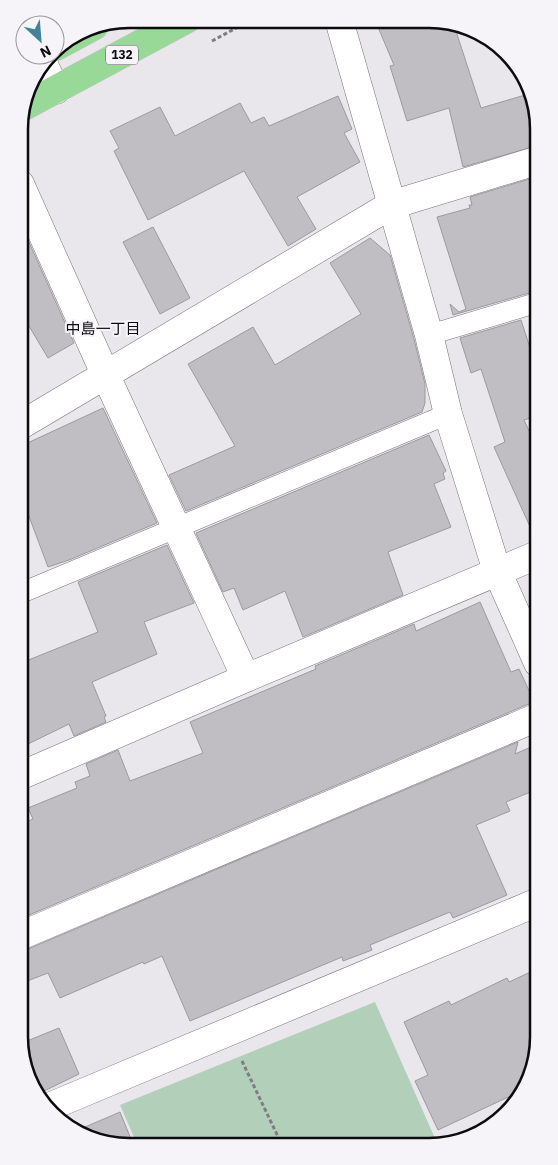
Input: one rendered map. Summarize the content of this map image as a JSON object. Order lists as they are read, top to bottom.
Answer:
{
  "streets": {
    "highway": ["132"]
  },
  "districts": ["中島一丁目"],
  "north": "bottom right"
}
